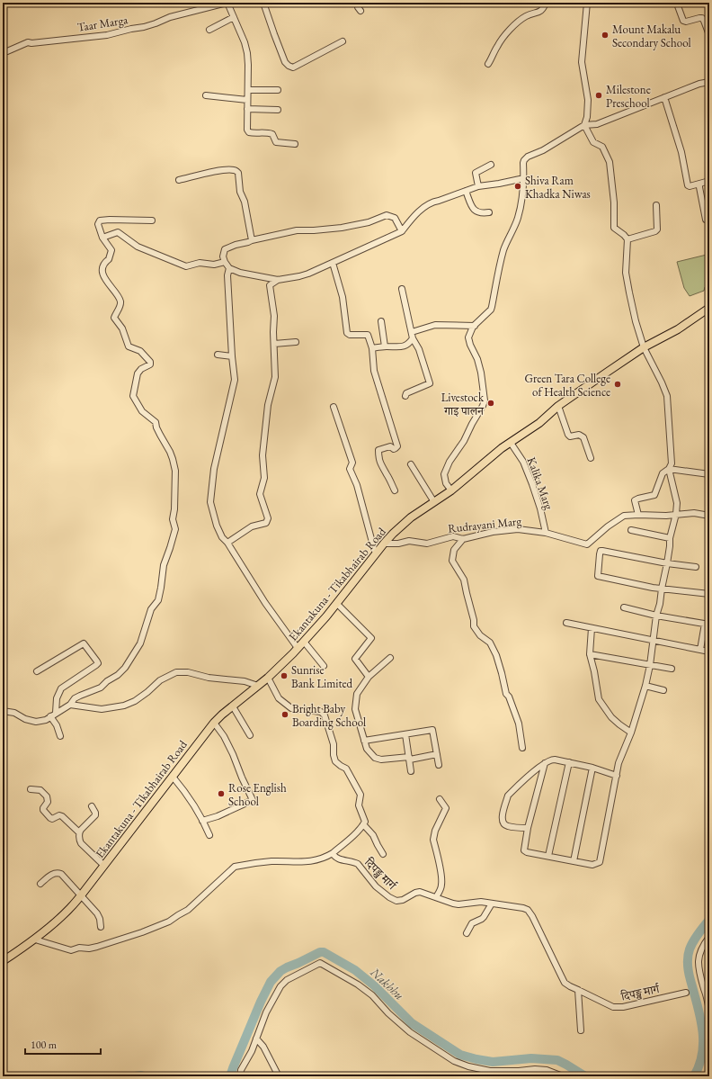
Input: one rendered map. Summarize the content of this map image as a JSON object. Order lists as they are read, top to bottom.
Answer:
{
  "streets": {
    "main road": ["Ekantakuna - Tikabhairab Road"],
    "street": [
      "Taar Marga",
      "Kalika Marg",
      "Rudrayani Marg",
      "दिपङ्ख मार्ग"
    ]
  },
  "crossings": [
    ["Kalika Marg", "Rudrayani Marg"],
    ["Kalika Marg", "Ekantakuna - Tikabhairab Road"],
    ["Rudrayani Marg", "Ekantakuna - Tikabhairab Road"]
  ],
  "water": ["Nakhhu"],
  "places": [
    "Mount Makalu Secondary School",
    "Milestone Preschool",
    "Shiva Ram Khadka Niwas",
    "Green Tara College of Health Science",
    "Livestock गाइ पालन",
    "Sunrise Bank Limited",
    "Bright Baby Boarding School",
    "Rose English School"
  ],
  "scale_bar": "100 m"
}
